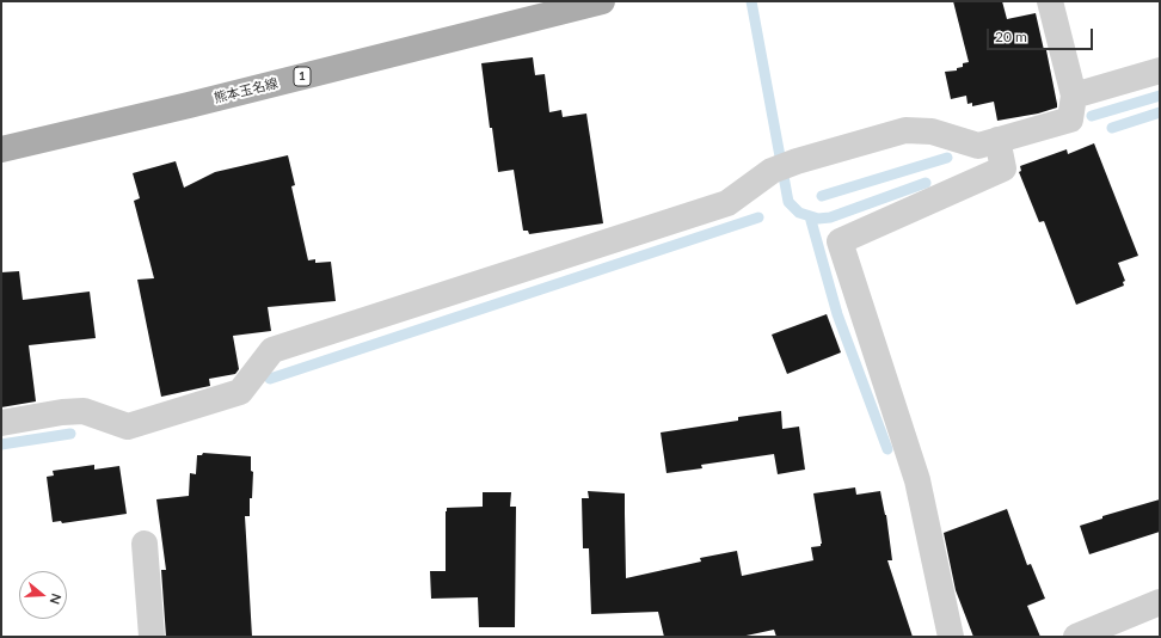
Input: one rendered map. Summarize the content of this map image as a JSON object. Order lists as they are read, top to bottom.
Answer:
{
  "streets": {
    "main road": ["1", "熊本玉名線"]
  },
  "scale_bar": "20 m",
  "north": "right"
}
